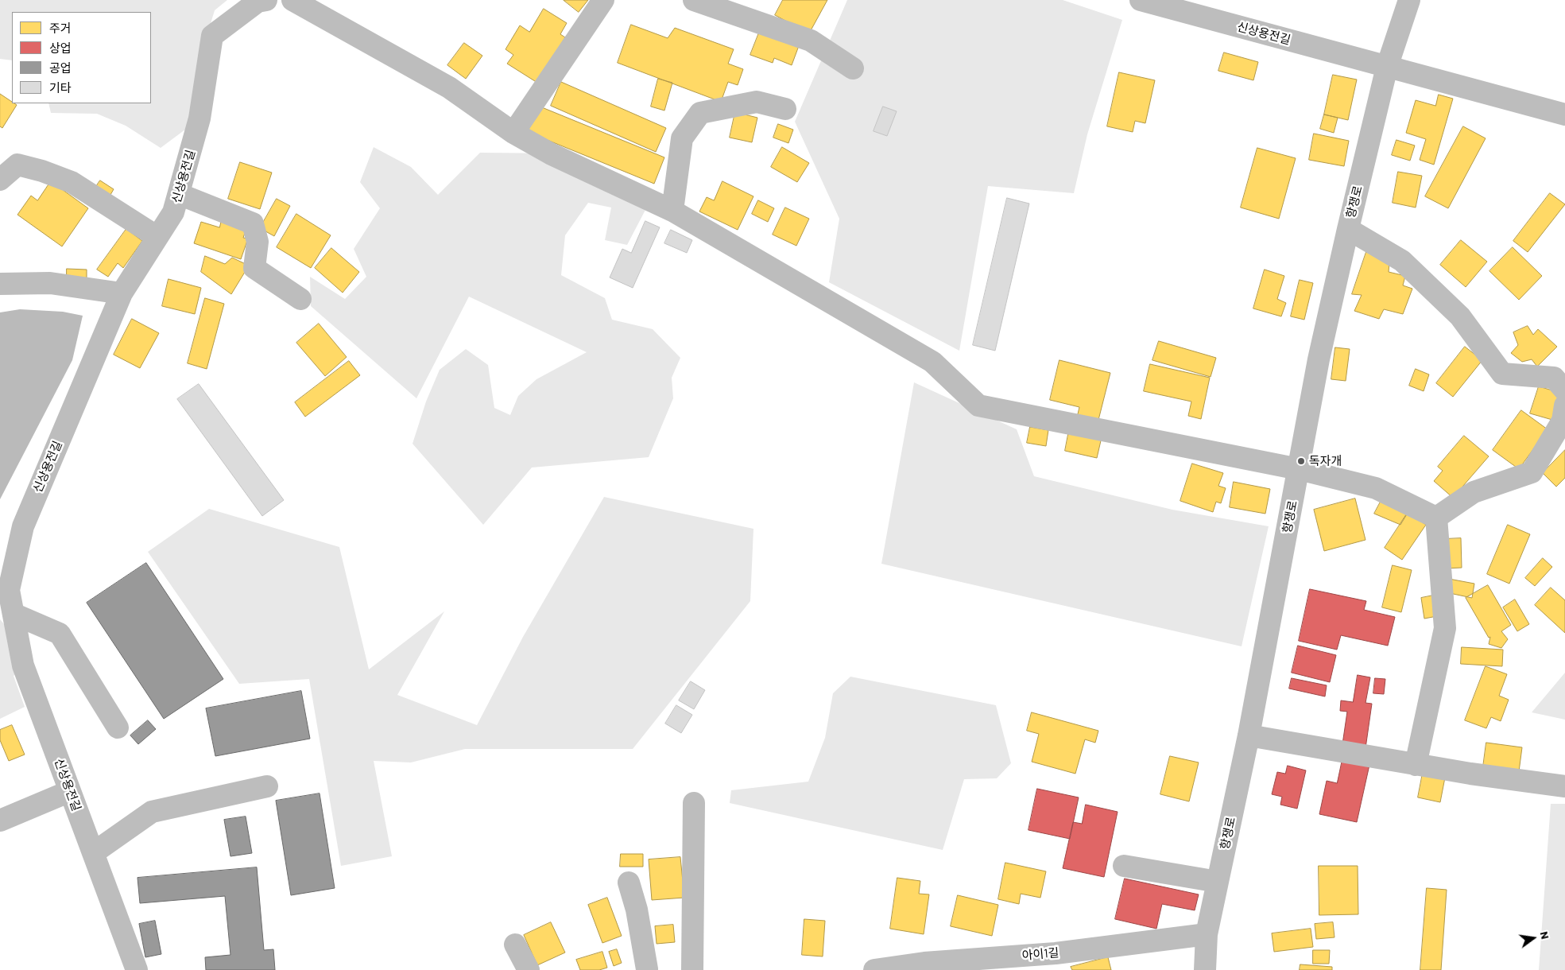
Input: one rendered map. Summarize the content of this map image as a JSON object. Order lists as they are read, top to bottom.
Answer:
{
  "streets": {
    "street": ["신상용전길", "항쟁로", "아이1길"]
  },
  "crossings": [
    ["신상용전길", "항쟁로"],
    ["항쟁로", "아이1길"]
  ],
  "places": ["독자개"],
  "legend": [
    "주거",
    "상업",
    "공업",
    "기타"
  ],
  "north": "right"
}
